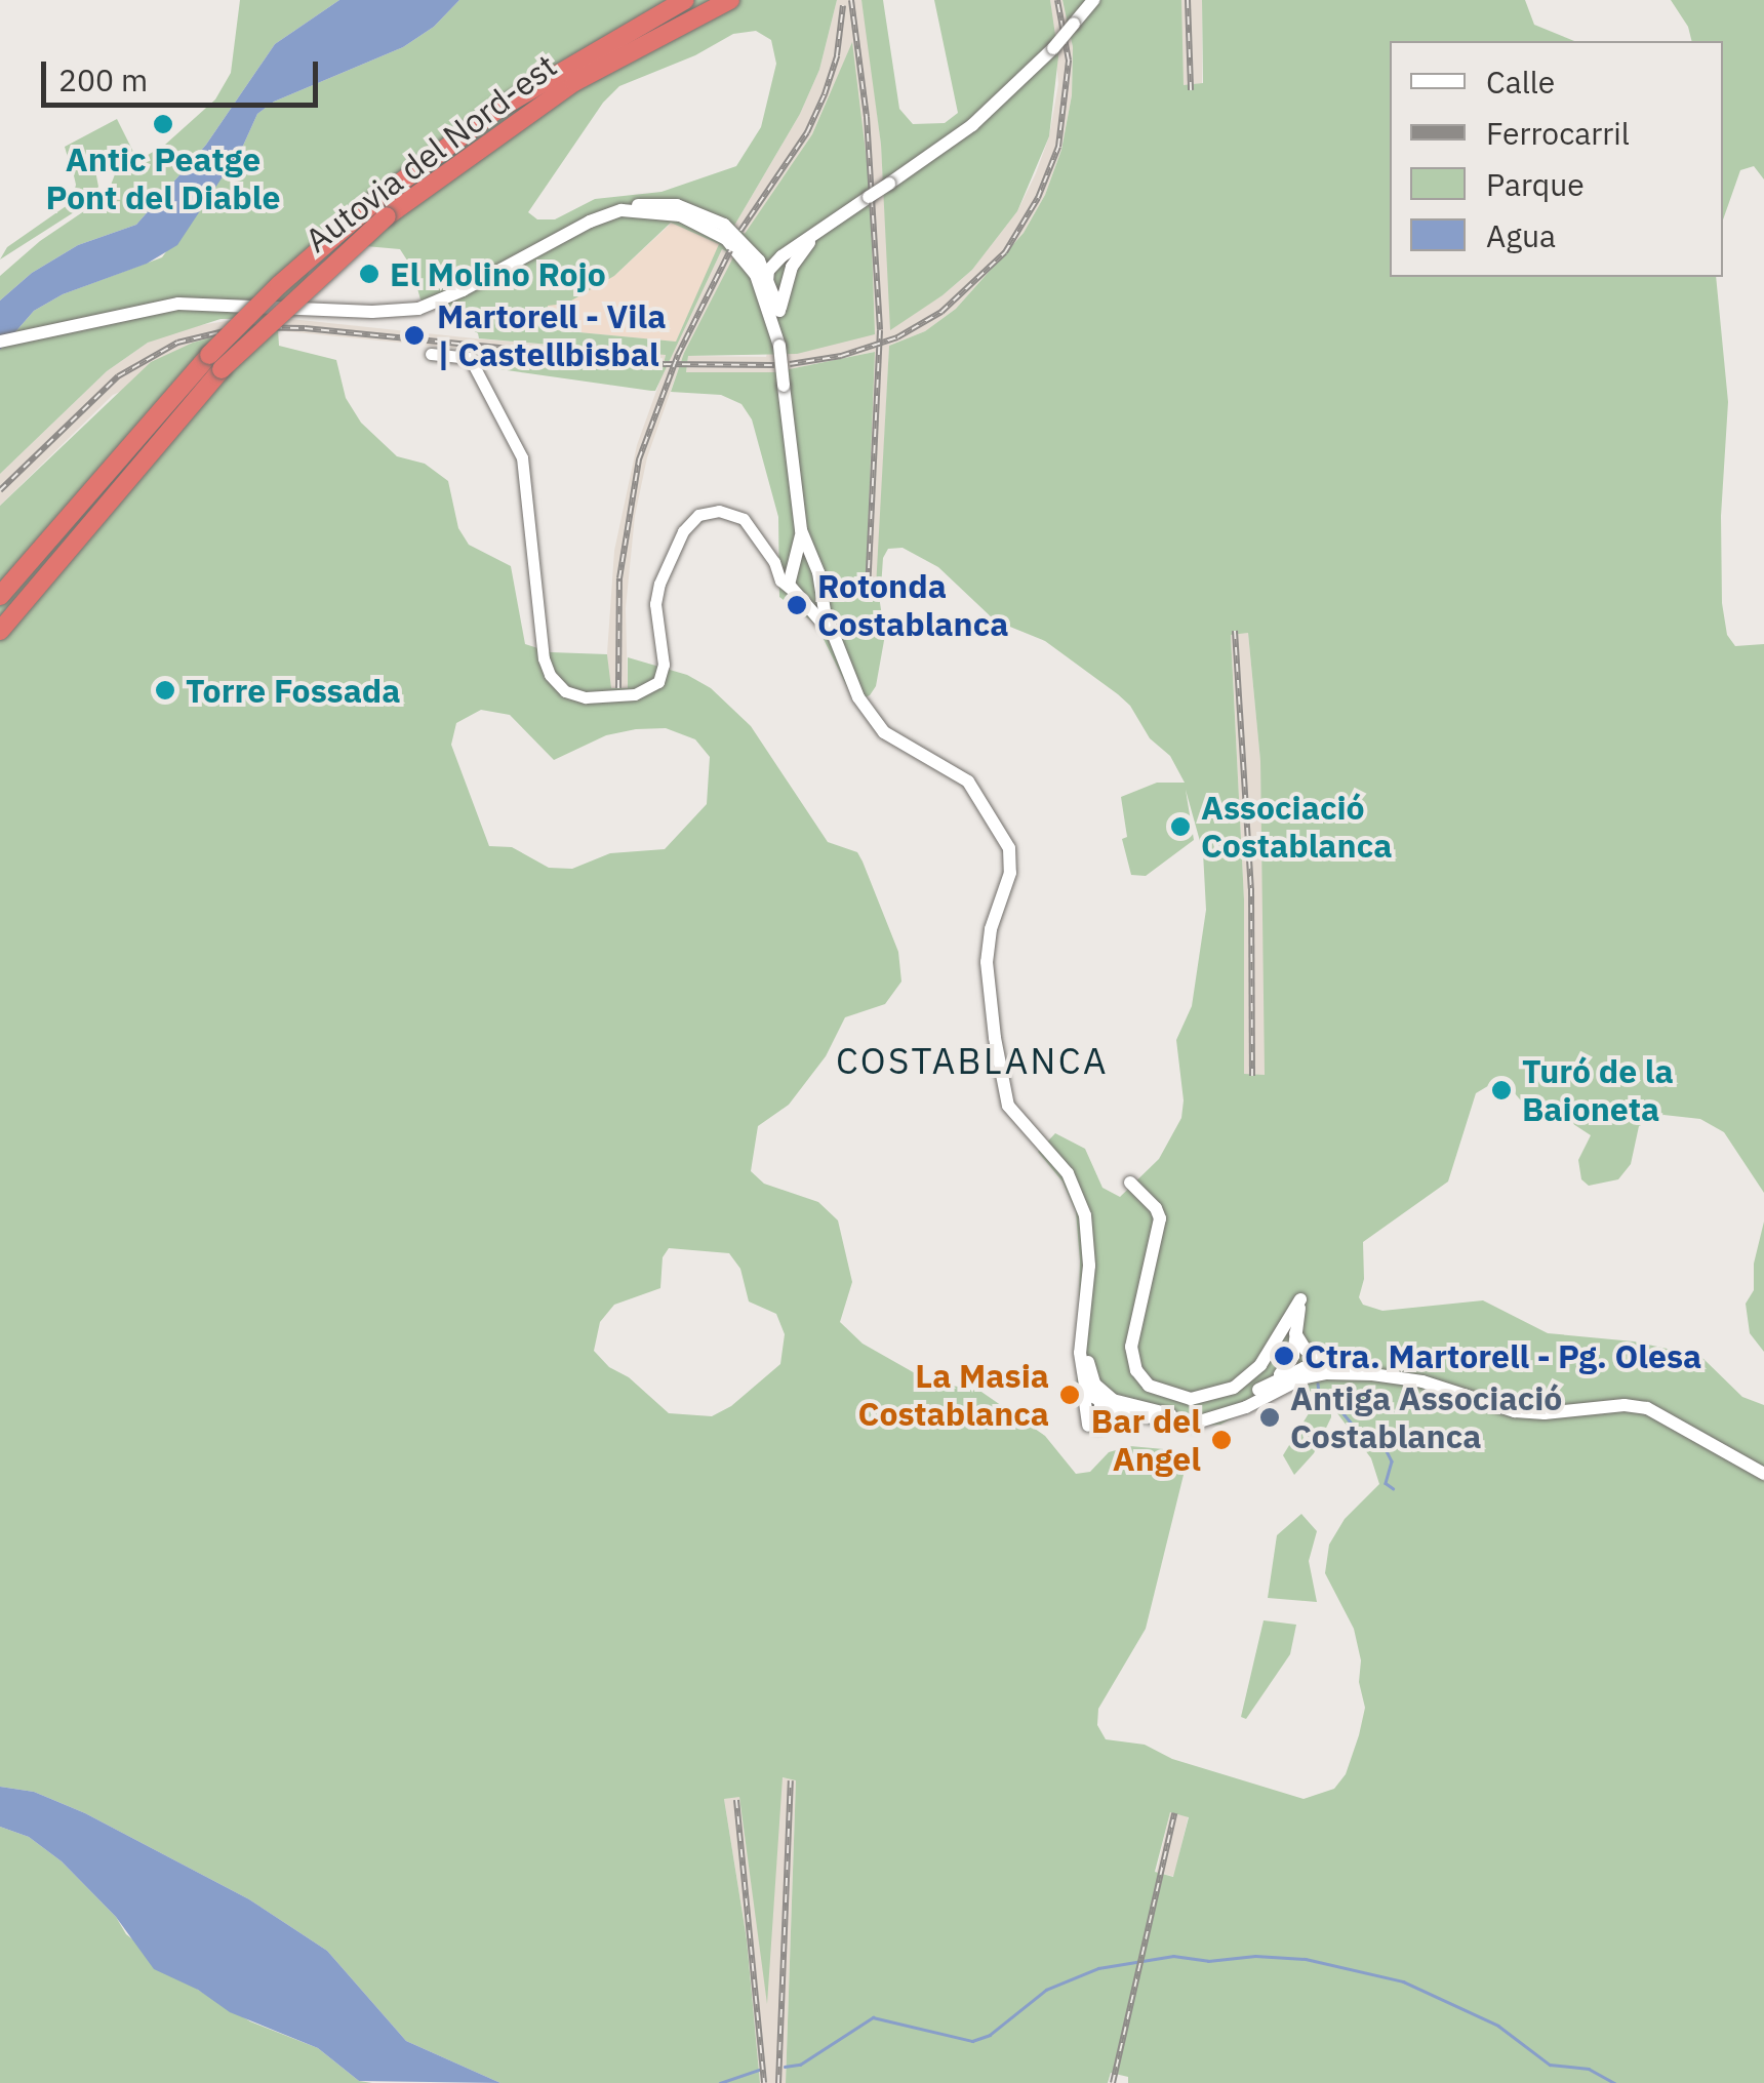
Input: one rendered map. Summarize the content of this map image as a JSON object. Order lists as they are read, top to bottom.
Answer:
{
  "streets": {
    "highway": ["Autovia del Nord-est"]
  },
  "districts": ["COSTABLANCA"],
  "places": [
    "Antic Peatge Pont del Diable",
    "El Molino Rojo",
    "Martorell - Vila | Castellbisbal",
    "Rotonda Costablanca",
    "Torre Fossada",
    "Associació Costablanca",
    "Turó de la Baioneta",
    "Ctra. Martorell - Pg. Olesa",
    "La Masia Costablanca",
    "Antiga Associació Costablanca",
    "Bar del Angel"
  ],
  "legend": [
    "Calle",
    "Ferrocarril",
    "Parque",
    "Agua"
  ],
  "scale_bar": "200 m"
}
